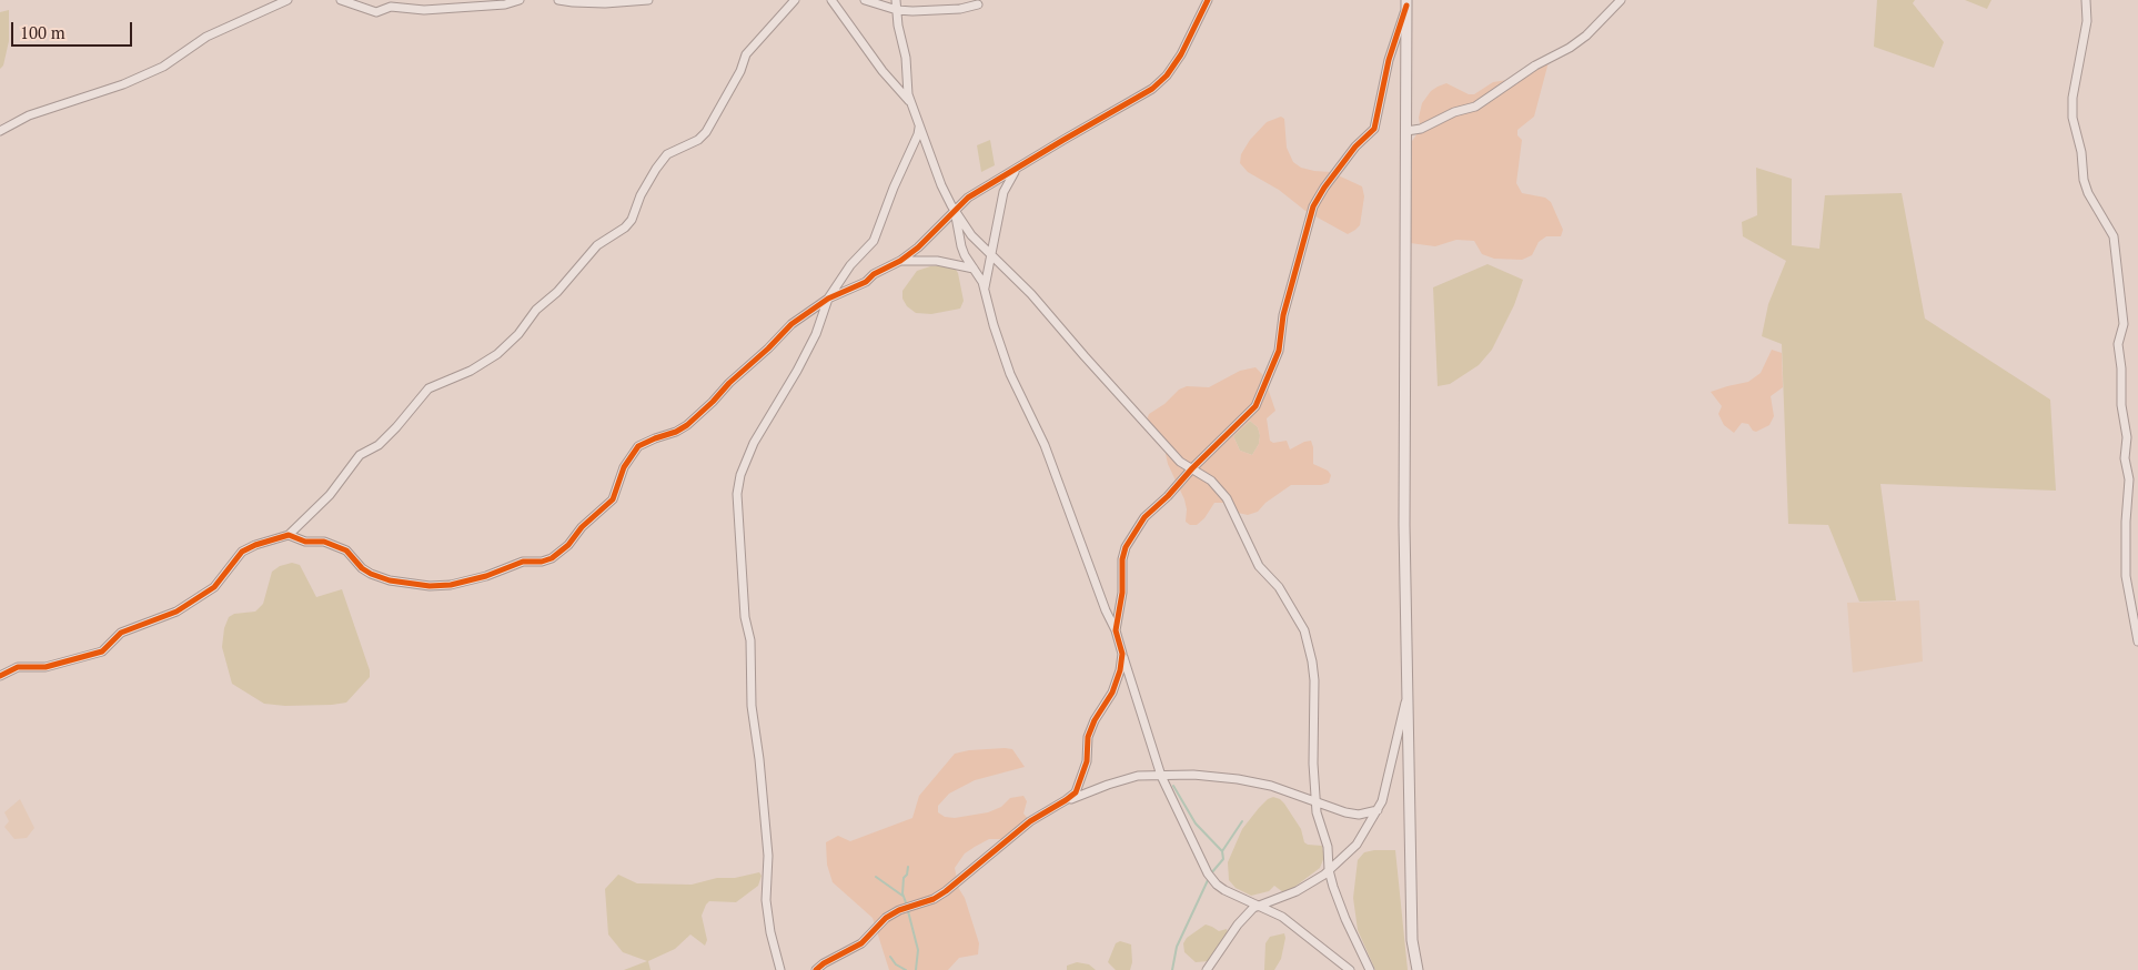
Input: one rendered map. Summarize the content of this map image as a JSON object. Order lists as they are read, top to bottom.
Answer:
{
  "scale_bar": "100 m"
}
